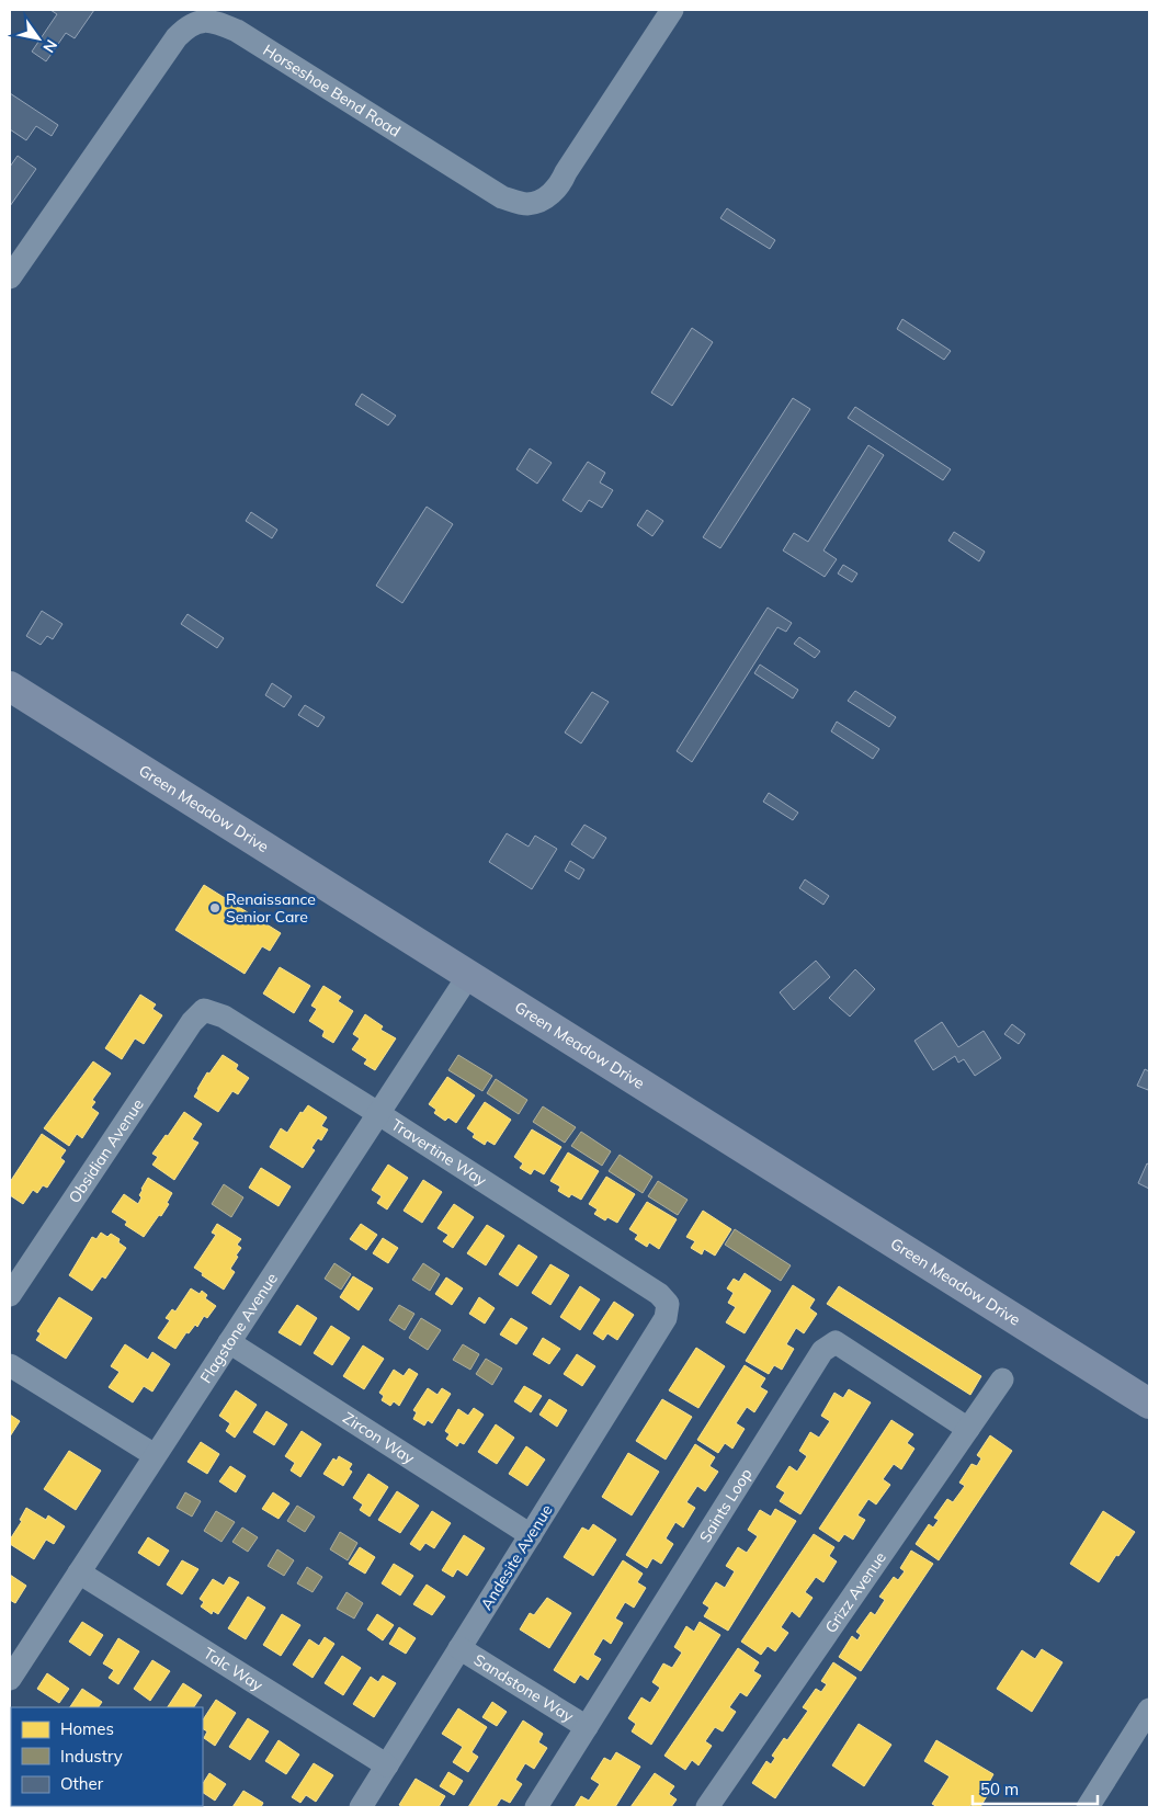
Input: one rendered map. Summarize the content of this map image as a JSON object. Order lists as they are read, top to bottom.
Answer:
{
  "streets": {
    "main road": ["Green Meadow Drive"],
    "street": [
      "Horseshoe Bend Road",
      "Obsidian Avenue",
      "Travertine Way",
      "Flagstone Avenue",
      "Zircon Way",
      "Saints Loop",
      "Andesite Avenue",
      "Grizz Avenue",
      "Talc Way",
      "Sandstone Way"
    ]
  },
  "crossings": [
    ["Green Meadow Drive", "Flagstone Avenue"],
    ["Obsidian Avenue", "Travertine Way"],
    ["Travertine Way", "Flagstone Avenue"],
    ["Travertine Way", "Andesite Avenue"],
    ["Flagstone Avenue", "Zircon Way"],
    ["Flagstone Avenue", "Talc Way"],
    ["Zircon Way", "Andesite Avenue"],
    ["Saints Loop", "Grizz Avenue"],
    ["Saints Loop", "Sandstone Way"],
    ["Andesite Avenue", "Talc Way"],
    ["Andesite Avenue", "Sandstone Way"]
  ],
  "places": ["Renaissance Senior Care"],
  "legend": ["Homes", "Industry", "Other"],
  "scale_bar": "50 m",
  "north": "bottom right"
}
